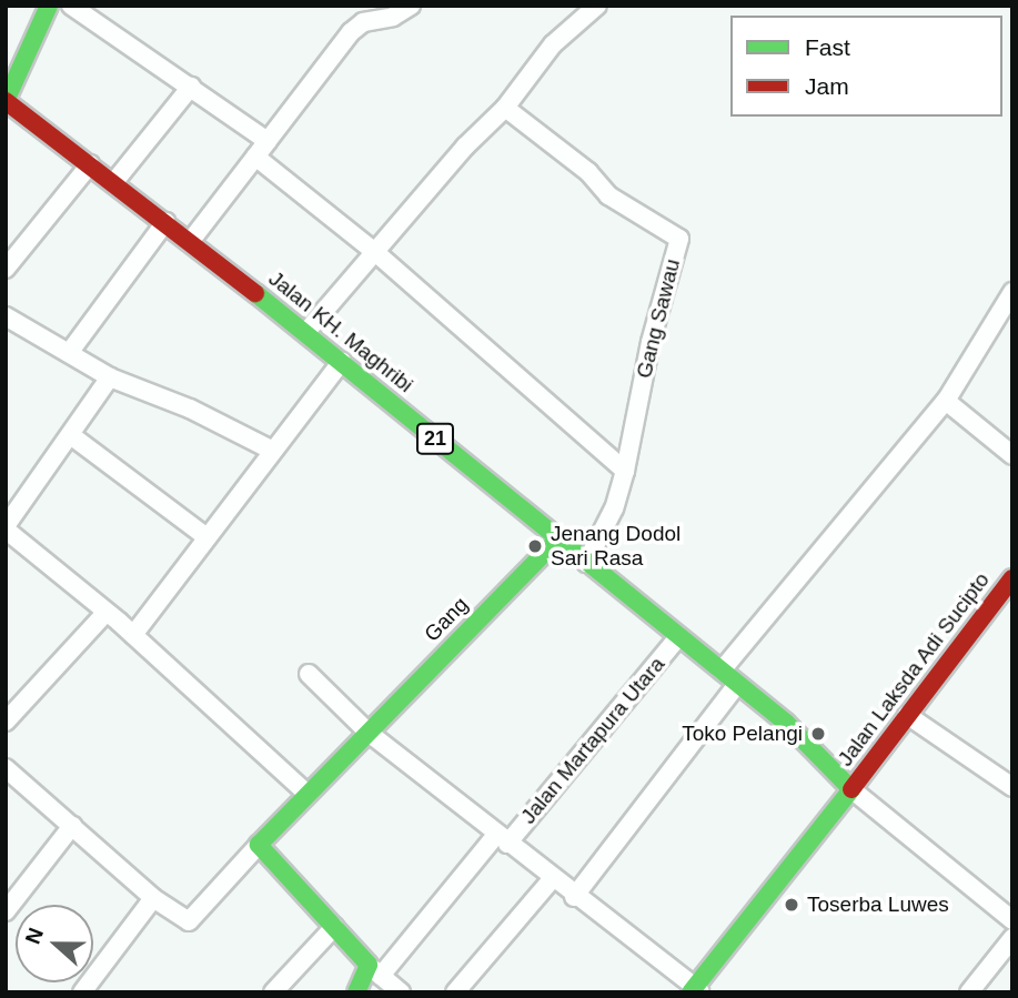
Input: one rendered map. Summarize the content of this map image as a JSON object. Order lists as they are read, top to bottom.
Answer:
{
  "streets": {
    "main road": [
      "Jalan KH. Maghribi",
      "21",
      "Gang",
      "Jalan Laksda Adi Sucipto"
    ],
    "street": ["Gang Sawau", "Jalan Martapura Utara"]
  },
  "crossings": [
    ["Gang Sawau", "Jalan KH. Maghribi"],
    ["Jalan KH. Maghribi", "Gang"],
    ["Jalan KH. Maghribi", "Jalan Laksda Adi Sucipto"],
    ["Jalan KH. Maghribi", "Jalan Martapura Utara"]
  ],
  "places": ["Jenang Dodol Sari Rasa", "Toko Pelangi", "Toserba Luwes"],
  "legend": ["Fast", "Jam"],
  "north": "left"
}
